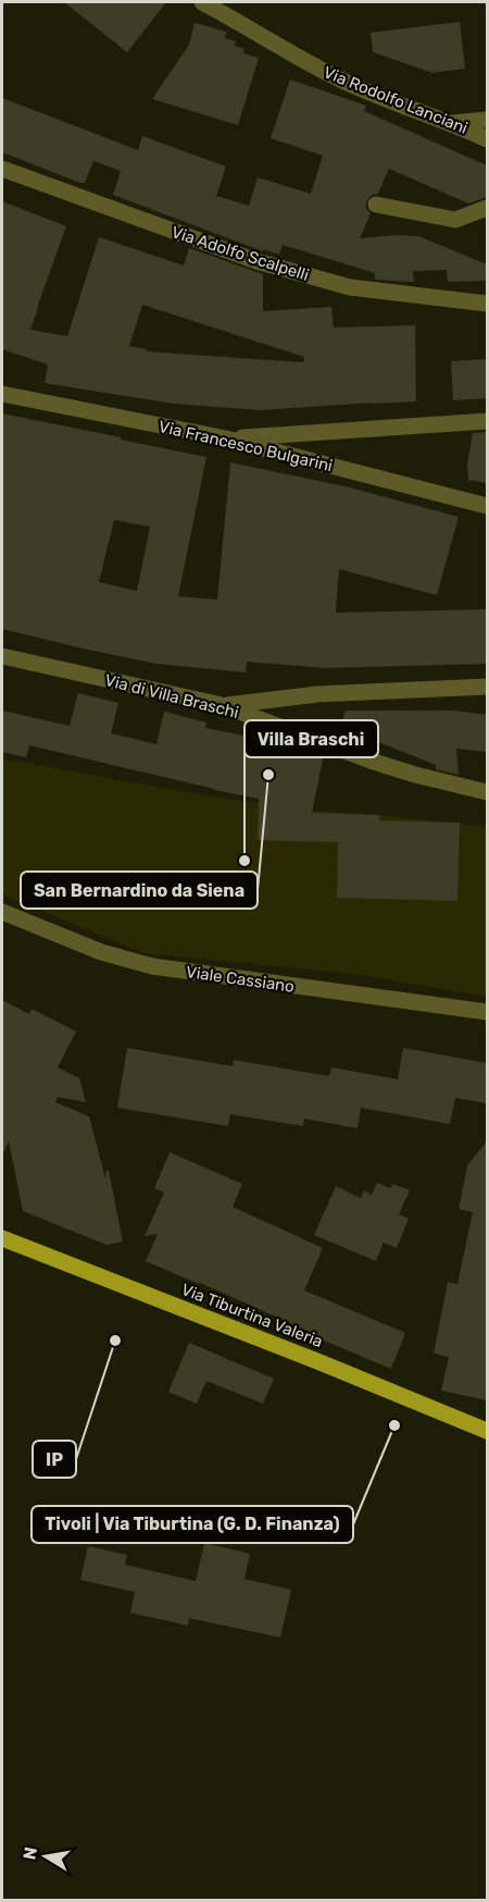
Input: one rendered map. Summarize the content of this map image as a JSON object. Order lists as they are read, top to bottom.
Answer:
{
  "streets": {
    "main road": ["Via Tiburtina Valeria"],
    "street": [
      "Via Rodolfo Lanciani",
      "Via Adolfo Scalpelli",
      "Via Francesco Bulgarini",
      "Via di Villa Braschi",
      "Viale Cassiano"
    ]
  },
  "places": [
    "San Bernardino da Siena",
    "Villa Braschi",
    "IP",
    "Tivoli | Via Tiburtina (G. D. Finanza)"
  ],
  "north": "left"
}
